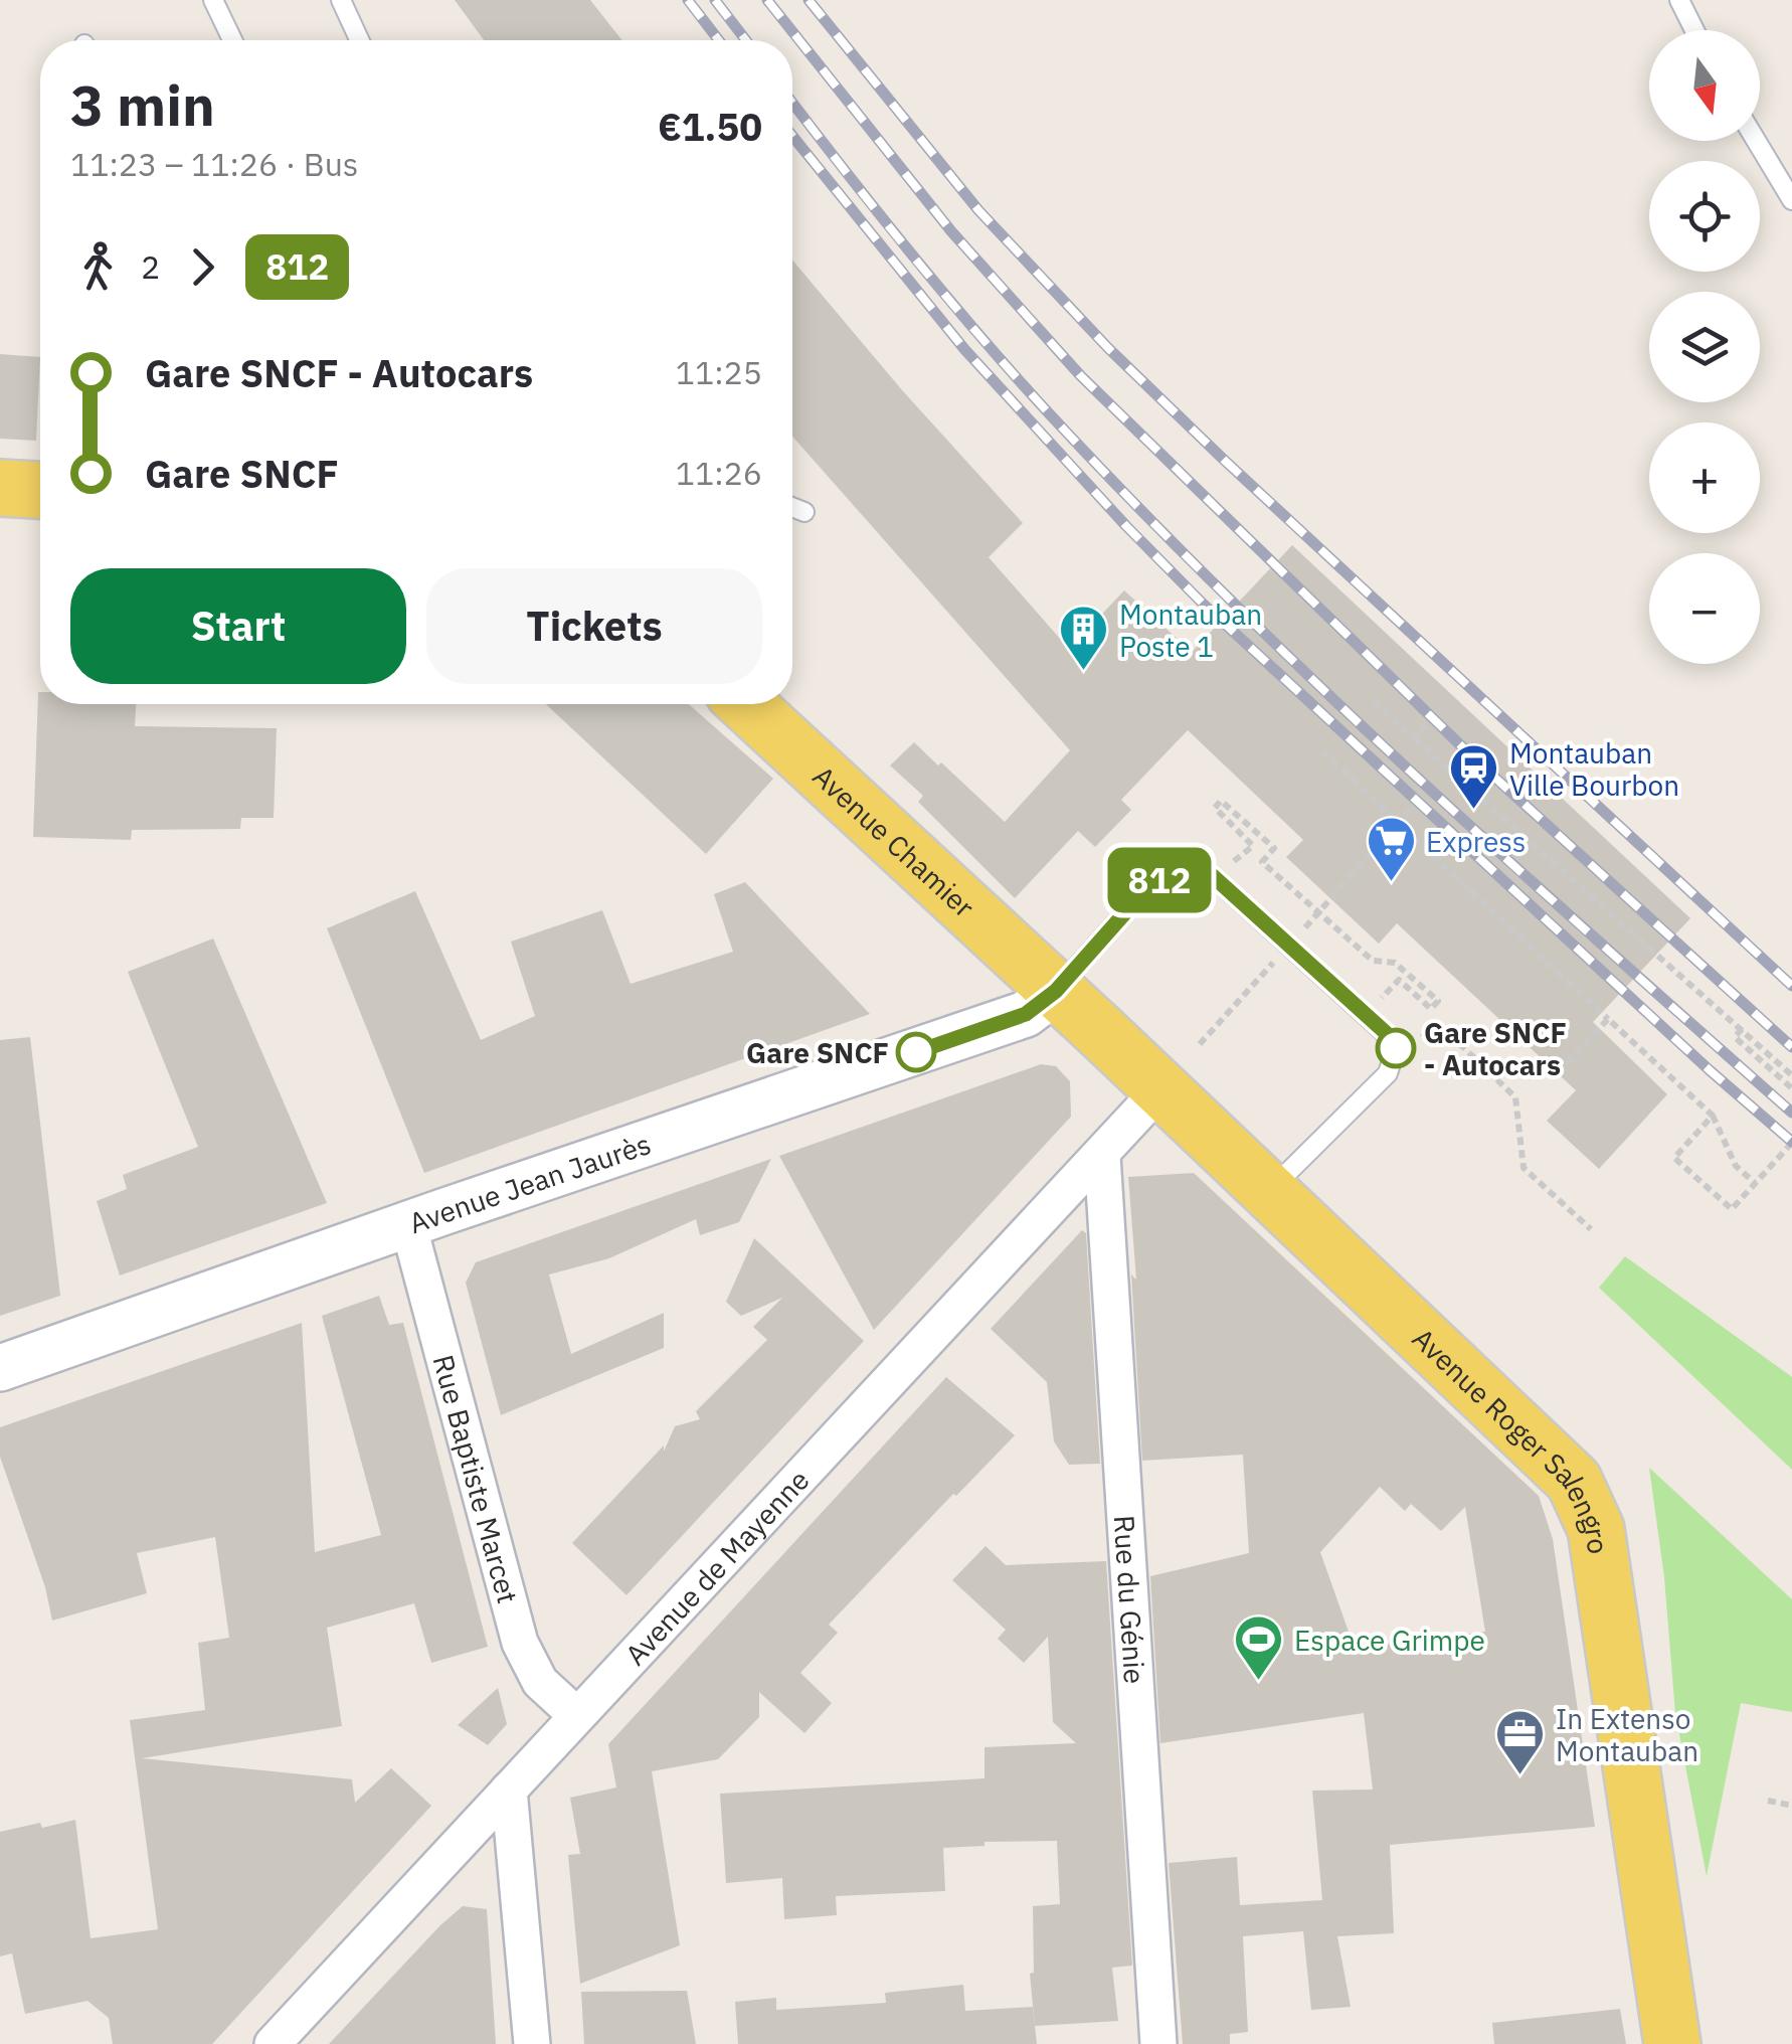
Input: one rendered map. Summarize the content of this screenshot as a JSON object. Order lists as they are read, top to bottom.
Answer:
{
  "streets": {
    "main road": ["Avenue Chamier", "Avenue Roger Salengro"],
    "street": [
      "Avenue Jean Jaurès",
      "Rue Baptiste Marcet",
      "Avenue de Mayenne",
      "Rue du Génie"
    ]
  },
  "crossings": [
    ["Avenue Chamier", "Avenue Jean Jaurès"],
    ["Avenue Chamier", "Avenue Roger Salengro"],
    ["Avenue Jean Jaurès", "Avenue Roger Salengro"],
    ["Avenue Jean Jaurès", "Rue Baptiste Marcet"],
    ["Avenue Roger Salengro", "Avenue de Mayenne"],
    ["Rue Baptiste Marcet", "Avenue de Mayenne"],
    ["Avenue de Mayenne", "Rue du Génie"]
  ],
  "places": {
    "building": ["Montauban Poste 1"],
    "station": ["Montauban Ville Bourbon"],
    "supermarket": ["Express"],
    "other": ["Gare SNCF - Autocars", "Gare SNCF"],
    "sports": ["Espace Grimpe"],
    "office": ["In Extenso Montauban"]
  },
  "lines": ["bus line 812"],
  "north": "bottom",
  "page": {
    "on_map": "812",
    "map_buttons": ["+", "−"],
    "heading": ["3 min", "11:23 – 11:26 · Bus", "€1.50"],
    "legs": ["2", "812"],
    "list": [
      {
        "name": "Gare SNCF - Autocars",
        "value": "11:25"
      },
      {
        "name": "Gare SNCF",
        "value": "11:26"
      }
    ],
    "buttons": ["Start", "Tickets"]
  }
}
